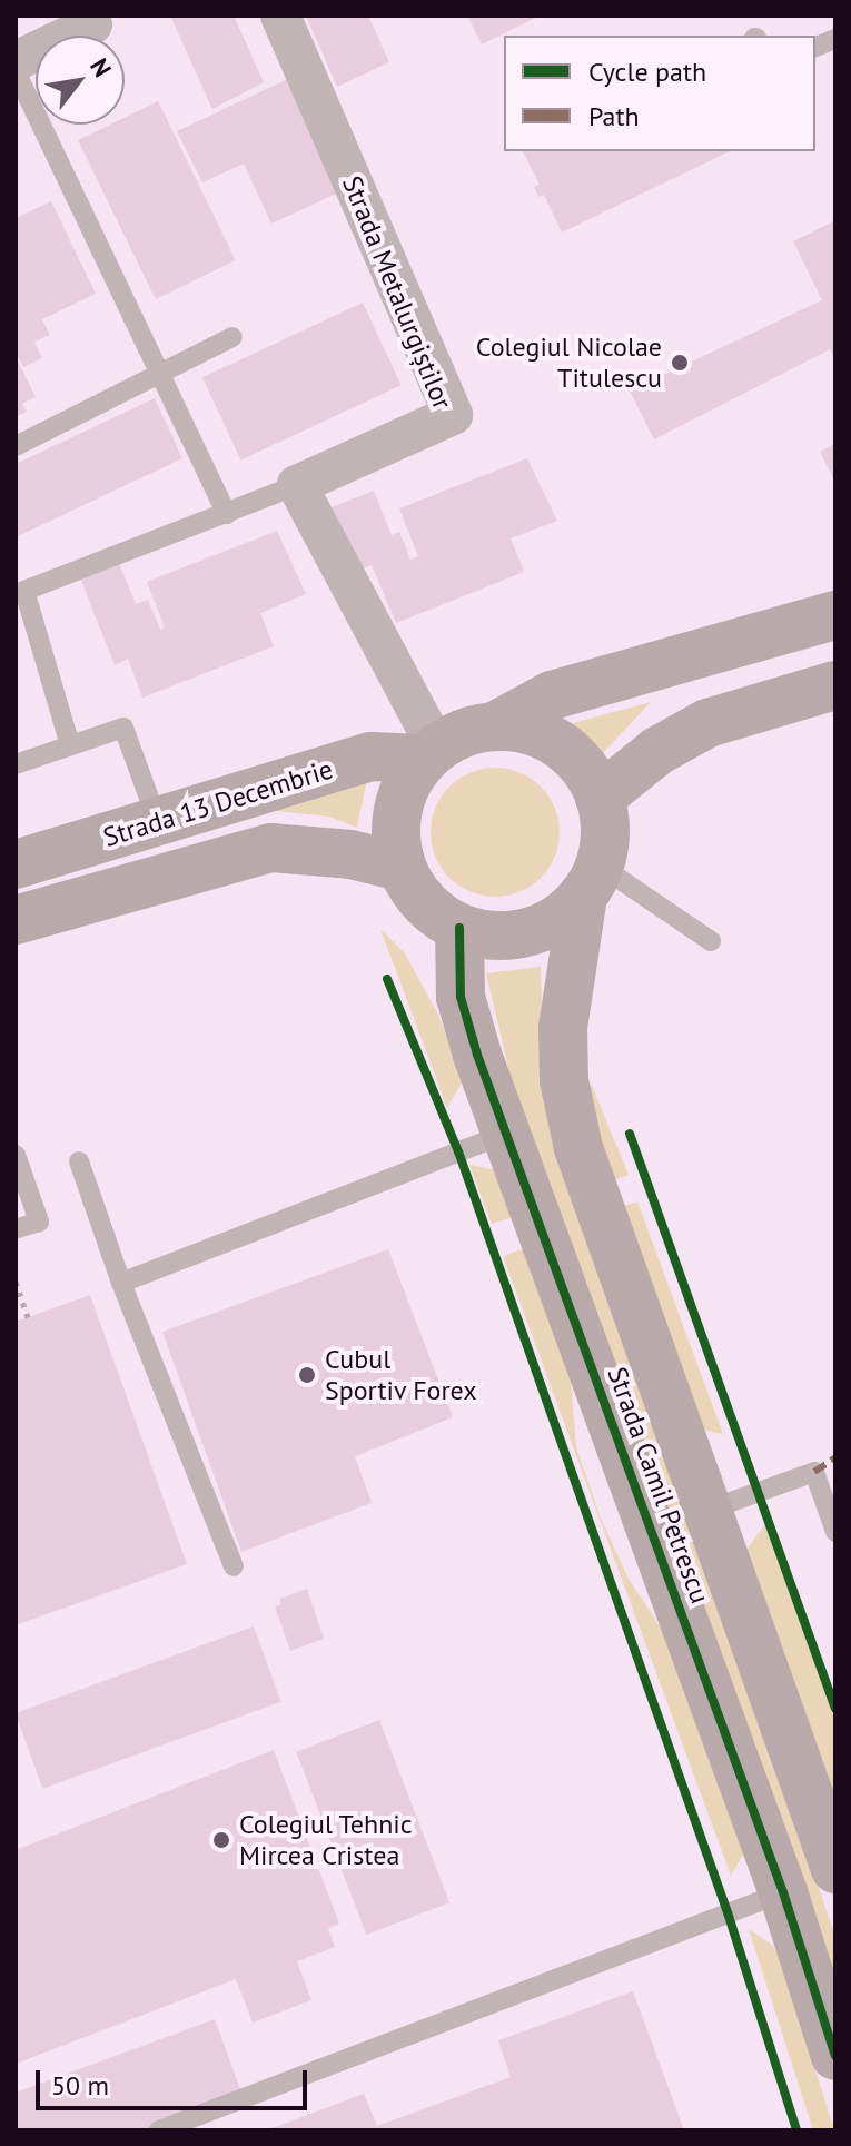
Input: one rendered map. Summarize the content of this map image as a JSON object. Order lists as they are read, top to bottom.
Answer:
{
  "streets": {
    "street": ["Strada Metalurgiștilor", "Strada 13 Decembrie", "Strada Camil Petrescu"]
  },
  "crossings": [
    ["Strada 13 Decembrie", "Strada Camil Petrescu"]
  ],
  "places": ["Colegiul Nicolae Titulescu", "Cubul Sportiv Forex", "Colegiul Tehnic Mircea Cristea"],
  "legend": ["Cycle path", "Path"],
  "scale_bar": "50 m",
  "north": "top right"
}
